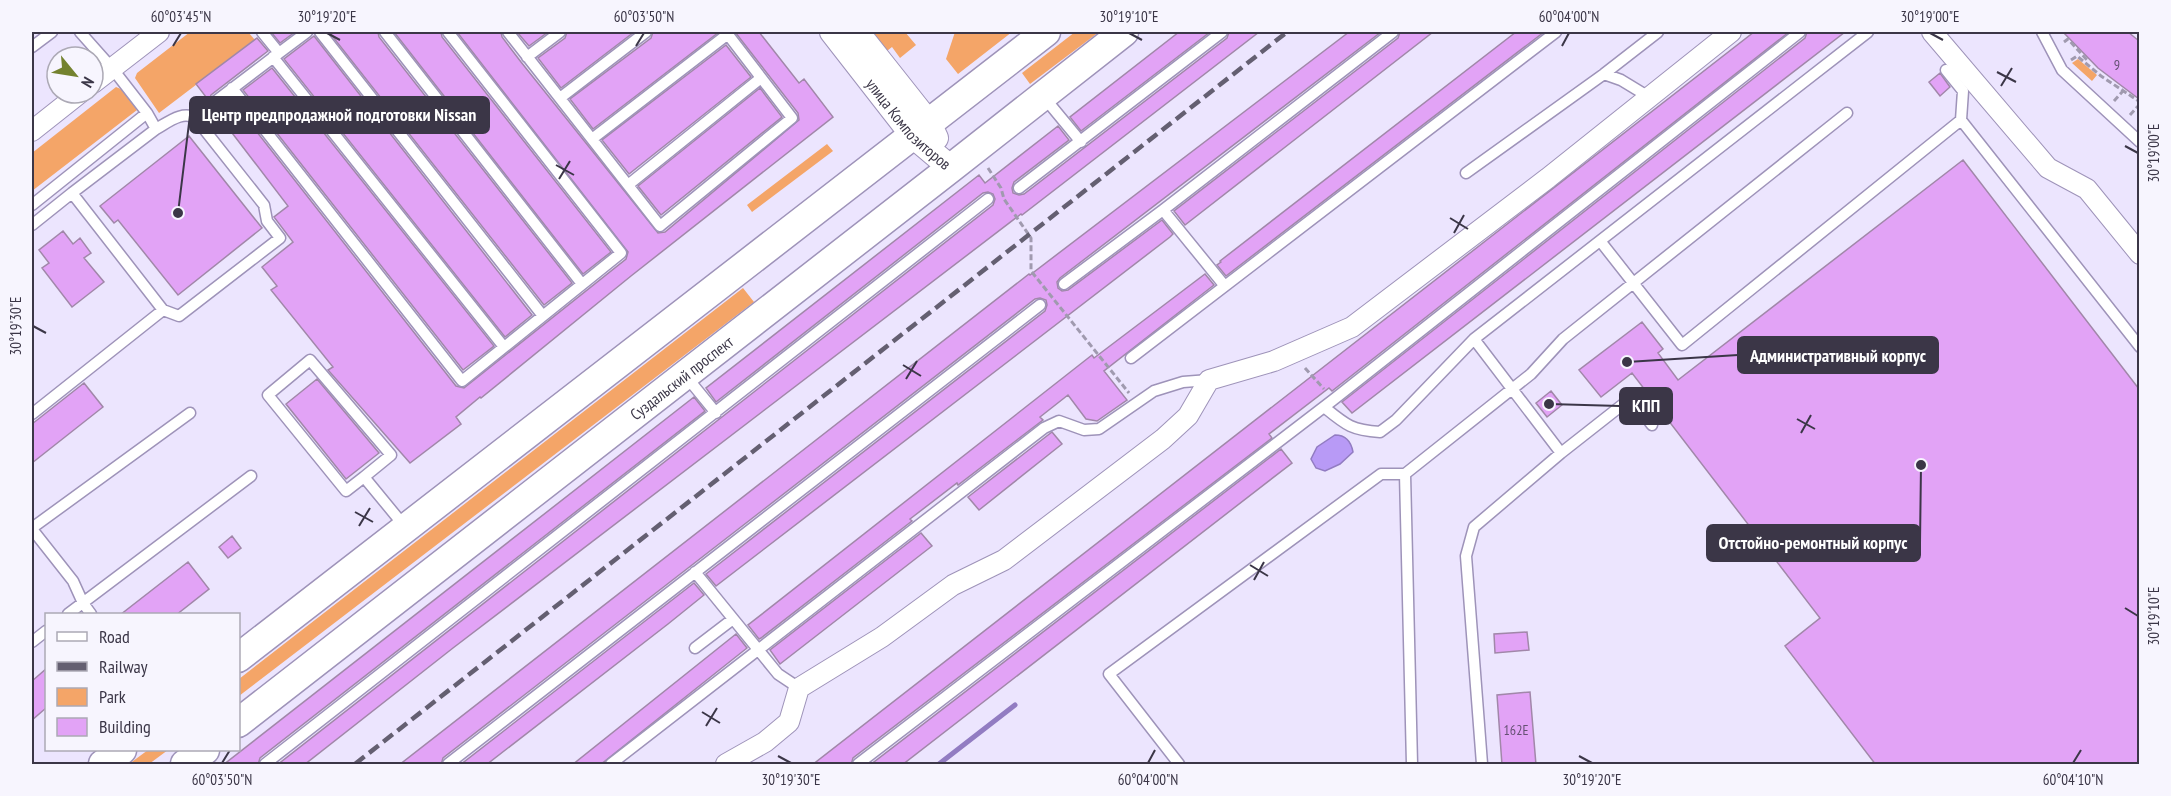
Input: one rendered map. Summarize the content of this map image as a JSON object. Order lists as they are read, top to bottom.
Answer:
{
  "streets": {
    "main road": ["Суздальский проспект"],
    "street": ["улица Композиторов"]
  },
  "crossings": [
    ["улица Композиторов", "Суздальский проспект"]
  ],
  "places": [
    "Центр предпродажной подготовки Nissan",
    "Административный корпус",
    "КПП",
    "Отстойно-ремонтный корпус"
  ],
  "house_numbers": ["9", "162Е"],
  "legend": [
    "Road",
    "Railway",
    "Park",
    "Building"
  ],
  "north": "bottom right",
  "coordinates": [
    "60°03'45\"N",
    "30°19'20\"E",
    "60°03'50\"N",
    "30°19'10\"E",
    "60°04'00\"N",
    "30°19'00\"E",
    "30°19'30\"E",
    "60°04'10\"N"
  ]
}
